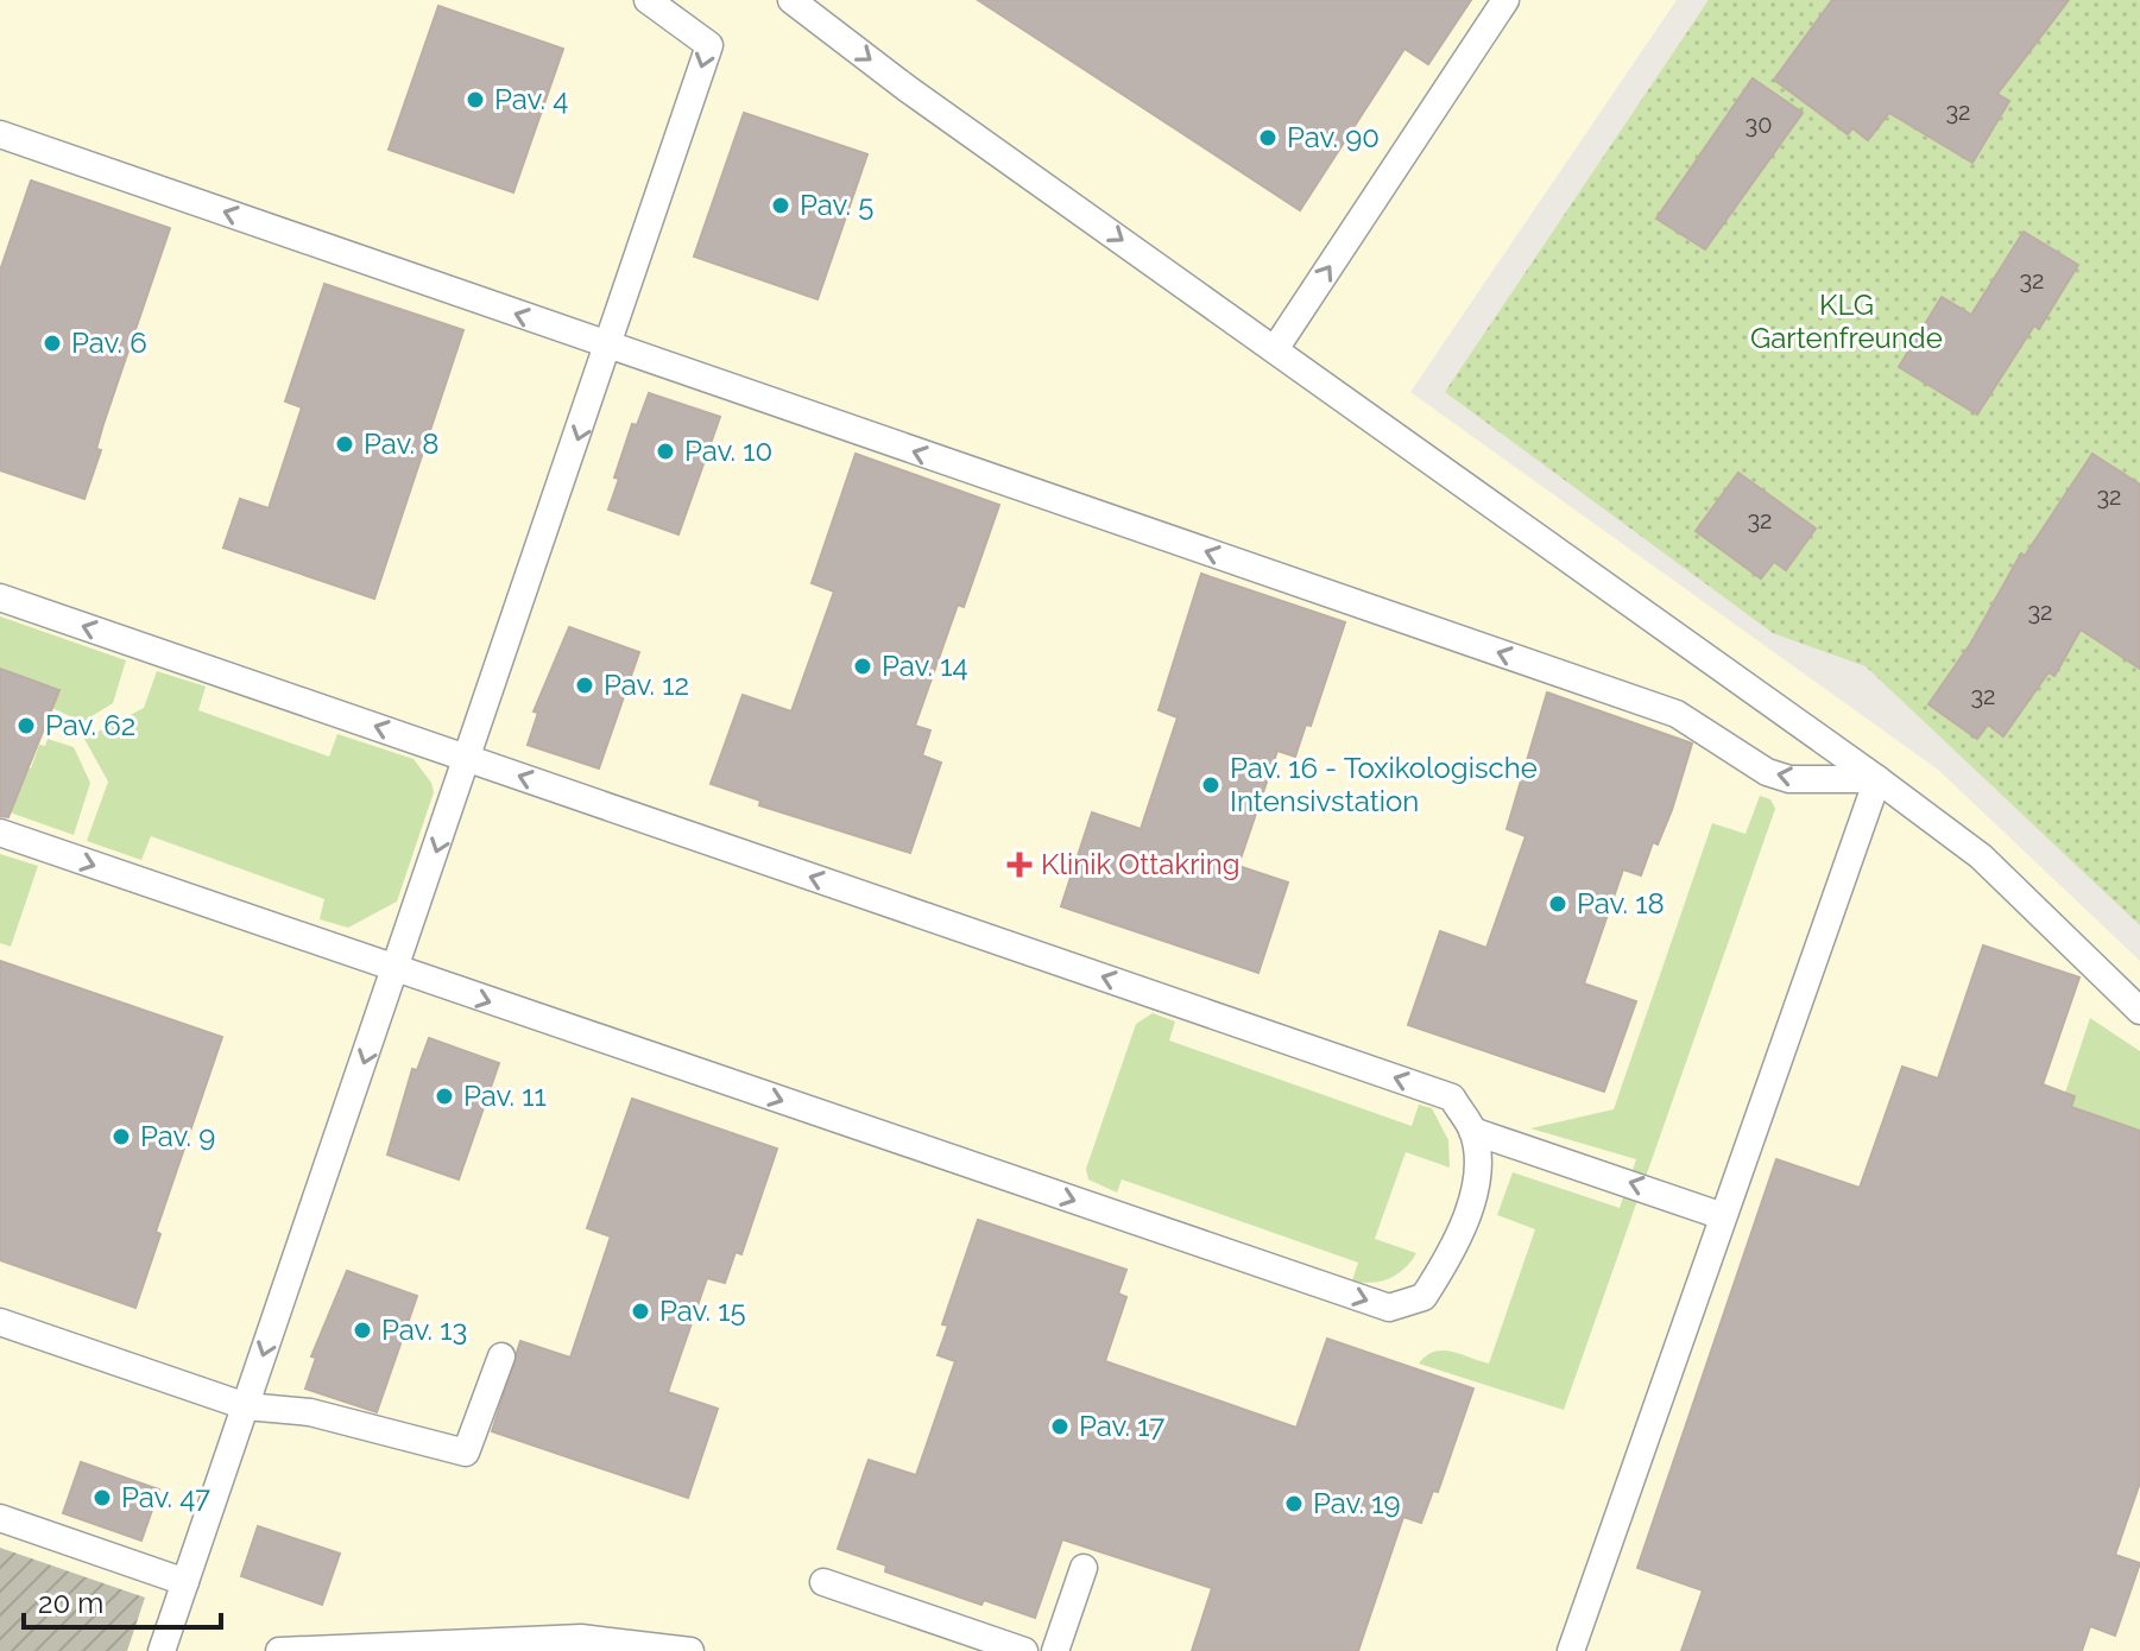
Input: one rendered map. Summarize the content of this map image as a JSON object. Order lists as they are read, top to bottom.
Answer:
{
  "parks": ["KLG Gartenfreunde"],
  "places": {
    "other": [
      "Pav. 4",
      "Pav. 90",
      "Pav. 5",
      "Pav. 6",
      "Pav. 8",
      "Pav. 10",
      "Pav. 14",
      "Pav. 12",
      "Pav. 62",
      "Pav. 16 - Toxikologische Intensivstation",
      "Pav. 18",
      "Pav. 11",
      "Pav. 9",
      "Pav. 15",
      "Pav. 13",
      "Pav. 17",
      "Pav. 47",
      "Pav. 19"
    ],
    "health": ["Klinik Ottakring"]
  },
  "house_numbers": [
    "32",
    "30",
    "32",
    "32",
    "32",
    "32",
    "32"
  ],
  "scale_bar": "20 m"
}
